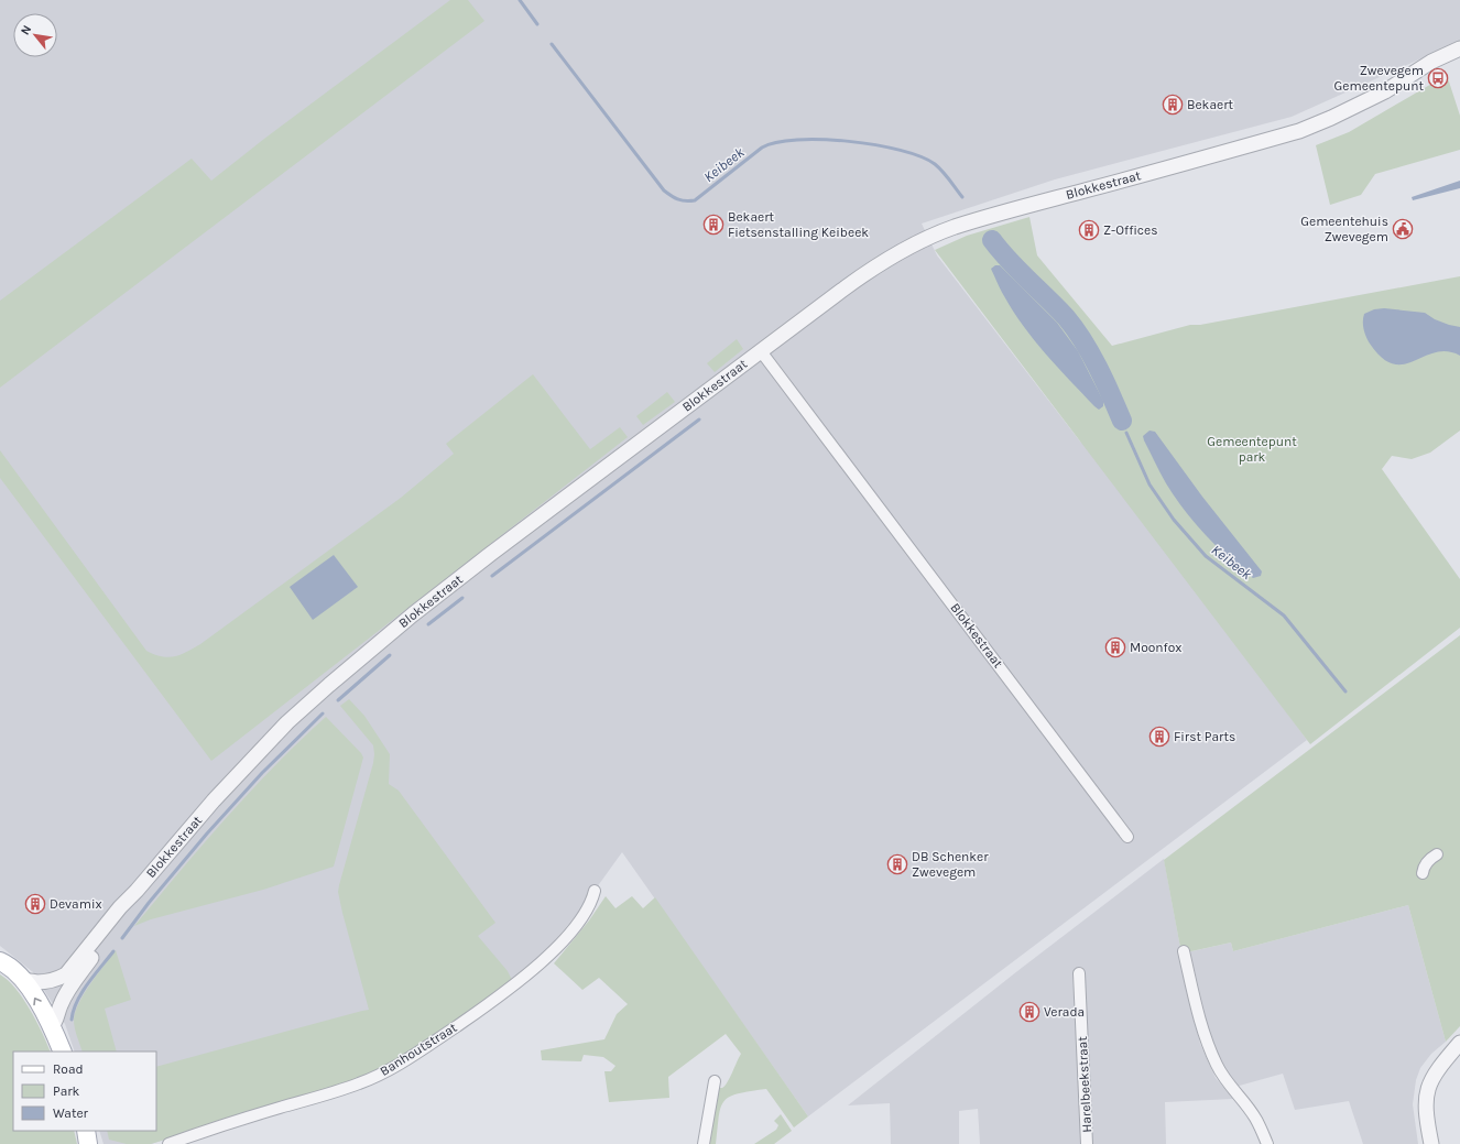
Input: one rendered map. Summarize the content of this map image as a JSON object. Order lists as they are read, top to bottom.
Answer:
{
  "streets": {
    "street": ["Blokkestraat", "Banhoutstraat", "Harelbeekstraat"]
  },
  "water": ["Keibeek"],
  "parks": ["Gemeentepunt park"],
  "places": {
    "bus stop": ["Zwevegem Gemeentepunt"],
    "building": [
      "Bekaert",
      "Bekaert Fietsenstalling Keibeek",
      "Z-Offices",
      "Moonfox",
      "First Parts",
      "DB Schenker Zwevegem",
      "Devamix",
      "Verada"
    ],
    "public building": ["Gemeentehuis Zwevegem"]
  },
  "legend": ["Road", "Park", "Water"],
  "north": "top left"
}
